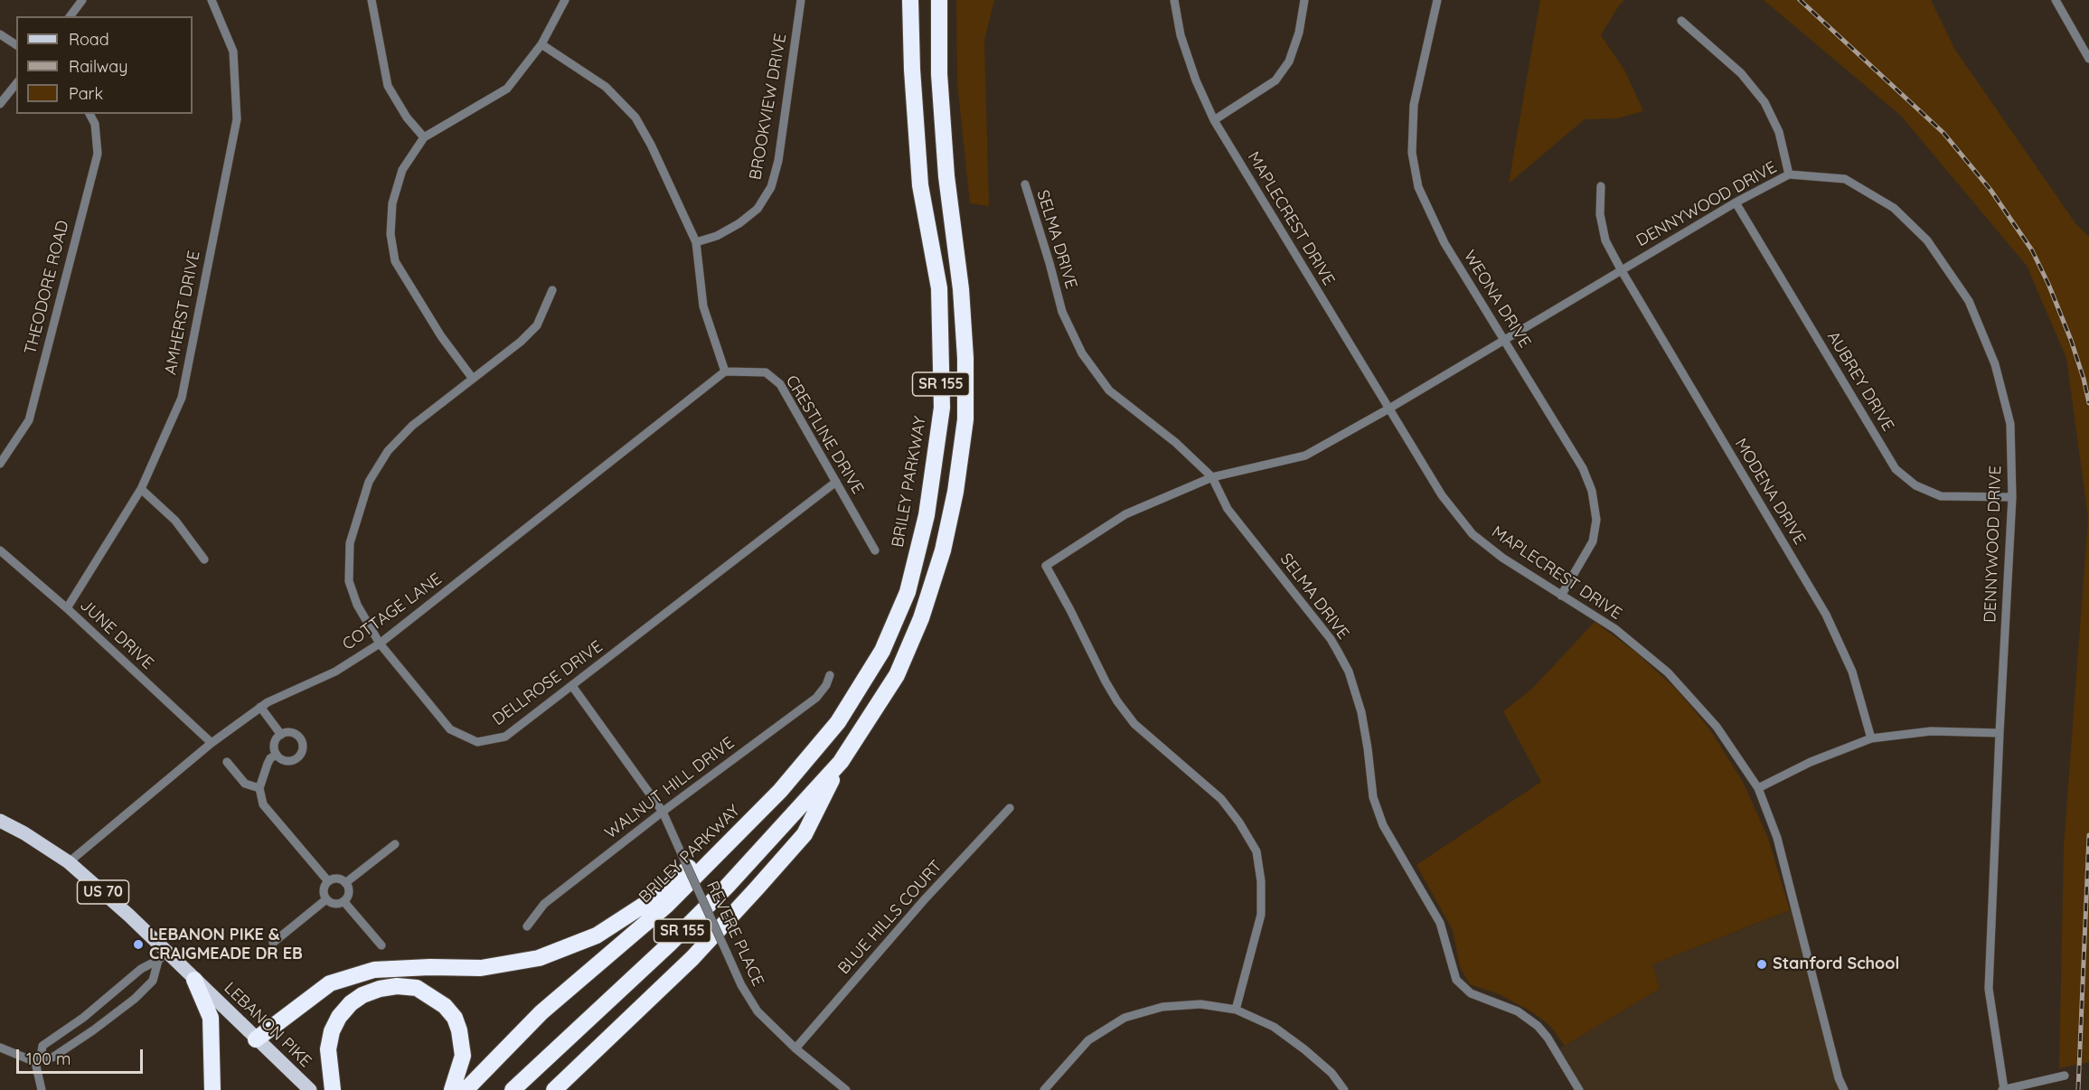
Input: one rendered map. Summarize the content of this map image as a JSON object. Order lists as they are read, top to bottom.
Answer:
{
  "streets": {
    "highway": ["SR 155", "BRILEY PARKWAY"],
    "main road": ["US 70", "LEBANON PIKE"],
    "street": [
      "BROOKVIEW DRIVE",
      "DENNYWOOD DRIVE",
      "MAPLECREST DRIVE",
      "SELMA DRIVE",
      "THEODORE ROAD",
      "WEONA DRIVE",
      "AMHERST DRIVE",
      "AUBREY DRIVE",
      "CRESTLINE DRIVE",
      "MODENA DRIVE",
      "COTTAGE LANE",
      "JUNE DRIVE",
      "DELLROSE DRIVE",
      "WALNUT HILL DRIVE",
      "BLUE HILLS COURT",
      "REVERE PLACE"
    ]
  },
  "crossings": [
    ["DENNYWOOD DRIVE", "MAPLECREST DRIVE"],
    ["DENNYWOOD DRIVE", "SELMA DRIVE"],
    ["DENNYWOOD DRIVE", "WEONA DRIVE"],
    ["DENNYWOOD DRIVE", "AUBREY DRIVE"],
    ["DENNYWOOD DRIVE", "MODENA DRIVE"],
    ["MAPLECREST DRIVE", "WEONA DRIVE"],
    ["AMHERST DRIVE", "JUNE DRIVE"],
    ["CRESTLINE DRIVE", "COTTAGE LANE"],
    ["CRESTLINE DRIVE", "DELLROSE DRIVE"],
    ["COTTAGE LANE", "JUNE DRIVE"],
    ["COTTAGE LANE", "DELLROSE DRIVE"],
    ["COTTAGE LANE", "LEBANON PIKE"],
    ["DELLROSE DRIVE", "REVERE PLACE"],
    ["WALNUT HILL DRIVE", "REVERE PLACE"],
    ["BLUE HILLS COURT", "REVERE PLACE"]
  ],
  "places": ["LEBANON PIKE & CRAIGMEADE DR EB", "Stanford School"],
  "legend": ["Road", "Railway", "Park"],
  "scale_bar": "100 m"
}
